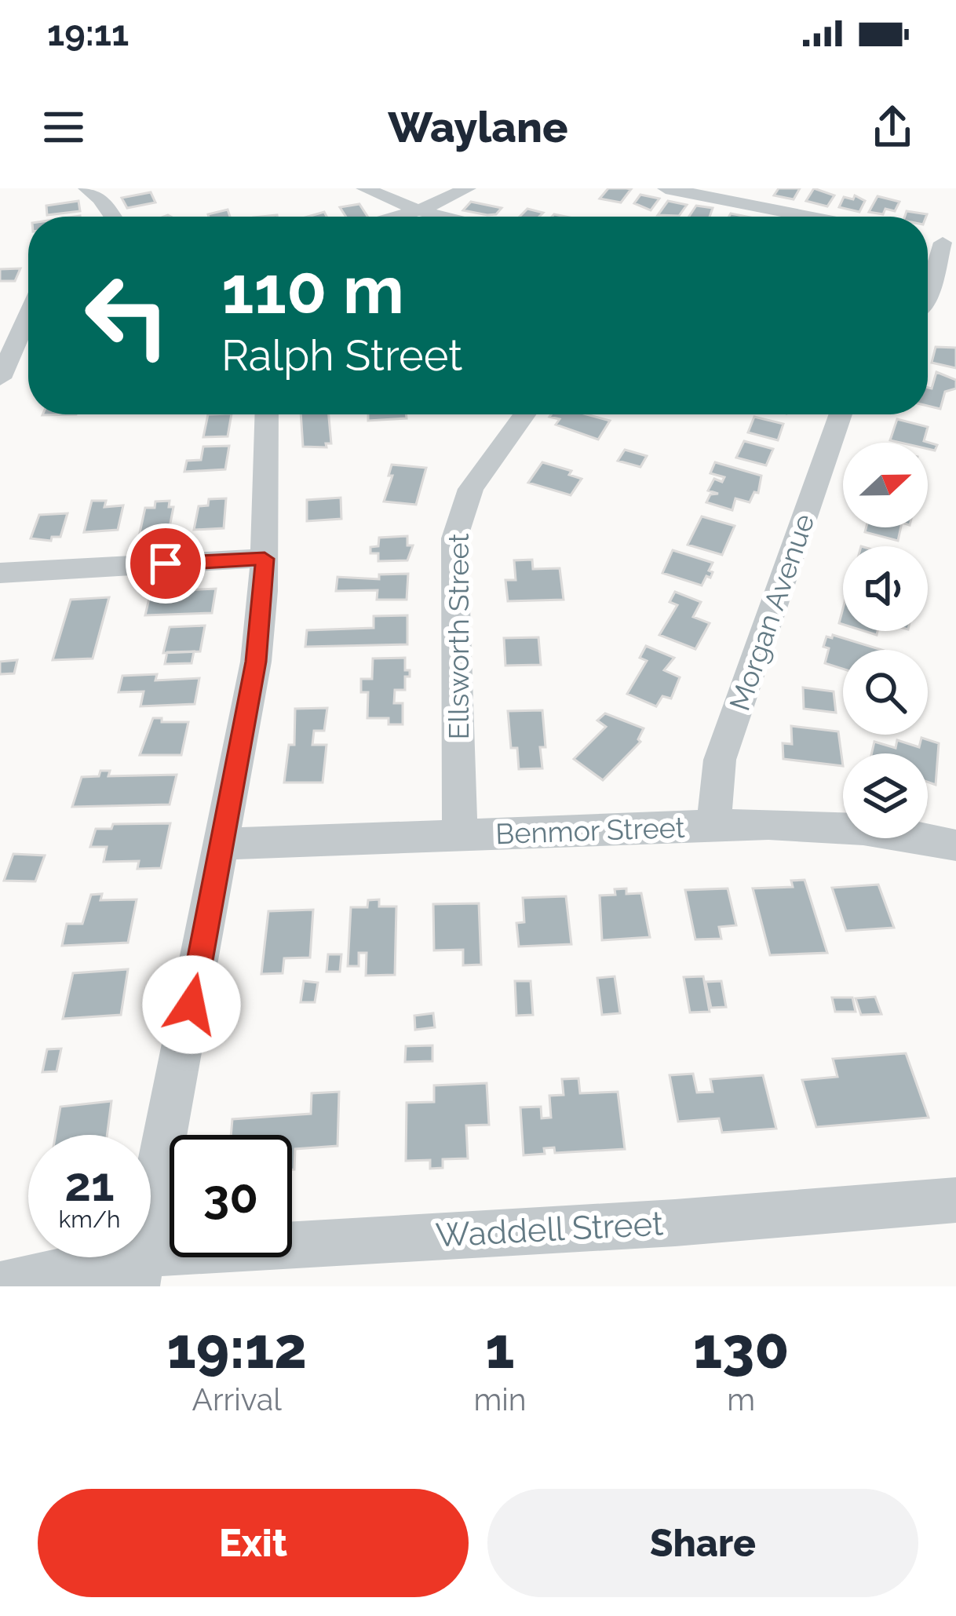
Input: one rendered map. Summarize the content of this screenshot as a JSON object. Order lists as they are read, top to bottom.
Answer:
{
  "streets": {
    "street": [
      "Morgan Avenue",
      "Ellsworth Street",
      "Benmor Street",
      "Waddell Street"
    ]
  },
  "crossings": [
    ["Morgan Avenue", "Benmor Street"],
    ["Ellsworth Street", "Benmor Street"]
  ],
  "north": "right",
  "page": {
    "status": "19:11",
    "header": "Waylane",
    "turn": ["110 m", "Ralph Street"],
    "speed": "21 km/h",
    "limit": "30",
    "eta": [
      "19:12",
      "Arrival",
      "1",
      "min",
      "130",
      "m"
    ],
    "buttons": ["Exit", "Share"]
  }
}
